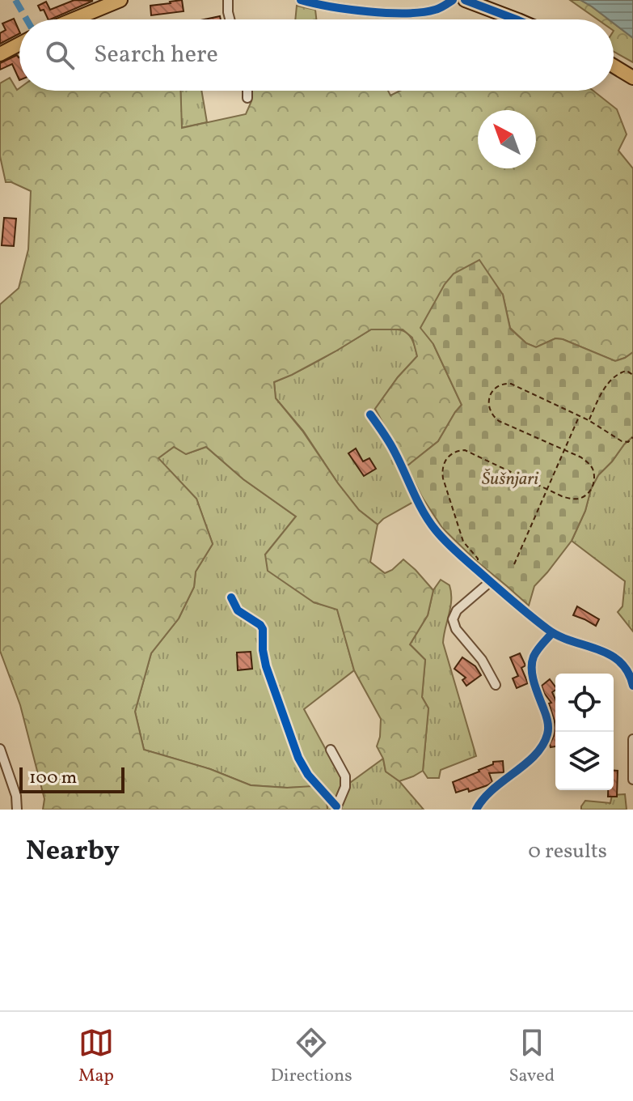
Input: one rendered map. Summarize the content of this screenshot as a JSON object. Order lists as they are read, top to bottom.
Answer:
{
  "parks": ["Šušnjari"],
  "scale_bar": "100 m",
  "north": "top left",
  "page": {
    "search": "Search here",
    "scale": "100 m",
    "heading": ["Nearby", "0 results"],
    "nav": ["Map", "Directions", "Saved"]
  }
}
